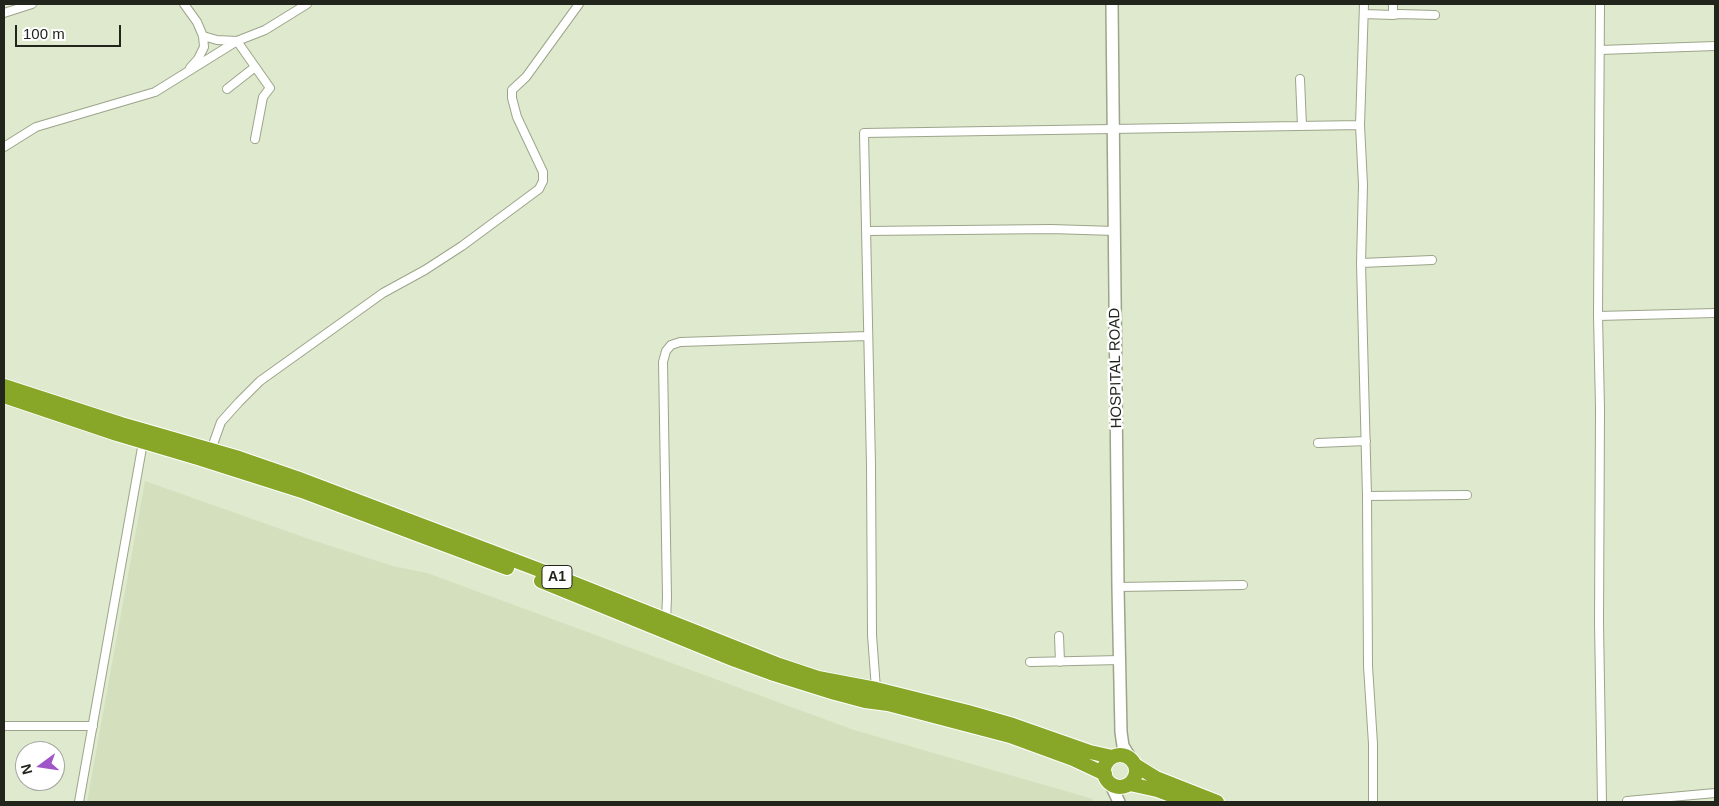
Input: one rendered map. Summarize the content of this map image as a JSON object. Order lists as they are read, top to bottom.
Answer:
{
  "streets": {
    "highway": ["A1"],
    "street": ["HOSPITAL ROAD"]
  },
  "scale_bar": "100 m",
  "north": "left"
}
